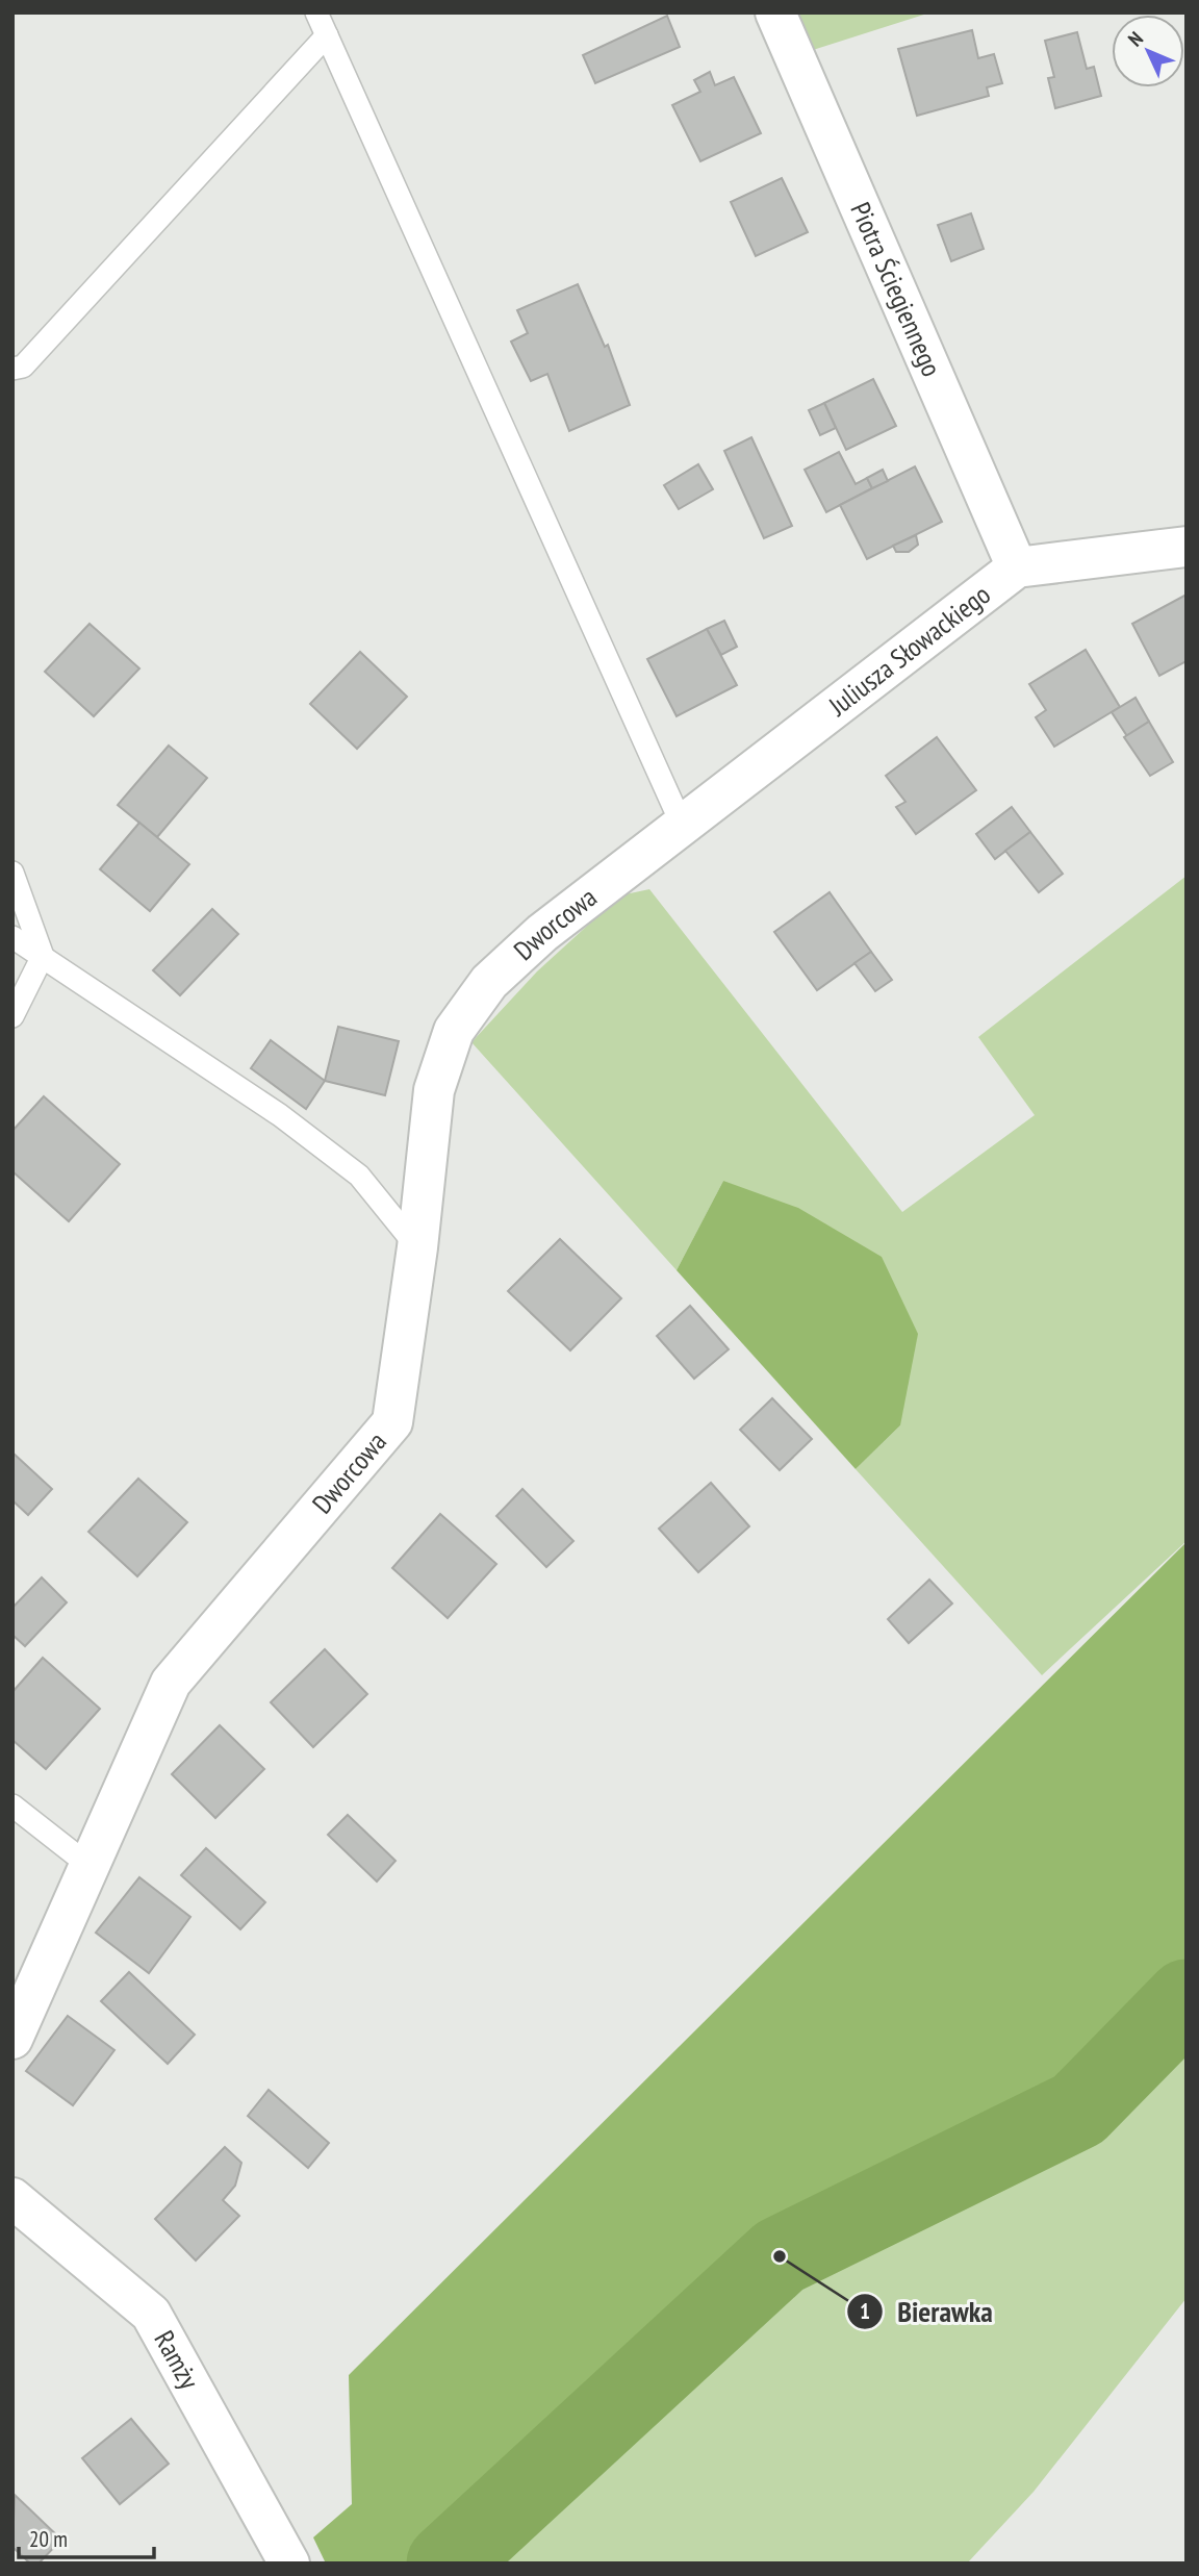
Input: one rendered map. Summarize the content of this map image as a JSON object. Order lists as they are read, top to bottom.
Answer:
{
  "streets": {
    "street": [
      "Piotra Ściegiennego",
      "Juliusza Słowackiego",
      "Dworcowa",
      "Ramży"
    ]
  },
  "crossings": [
    ["Piotra Ściegiennego", "Juliusza Słowackiego"],
    ["Juliusza Słowackiego", "Dworcowa"]
  ],
  "places": ["Bierawka"],
  "scale_bar": "20 m",
  "north": "top left"
}
